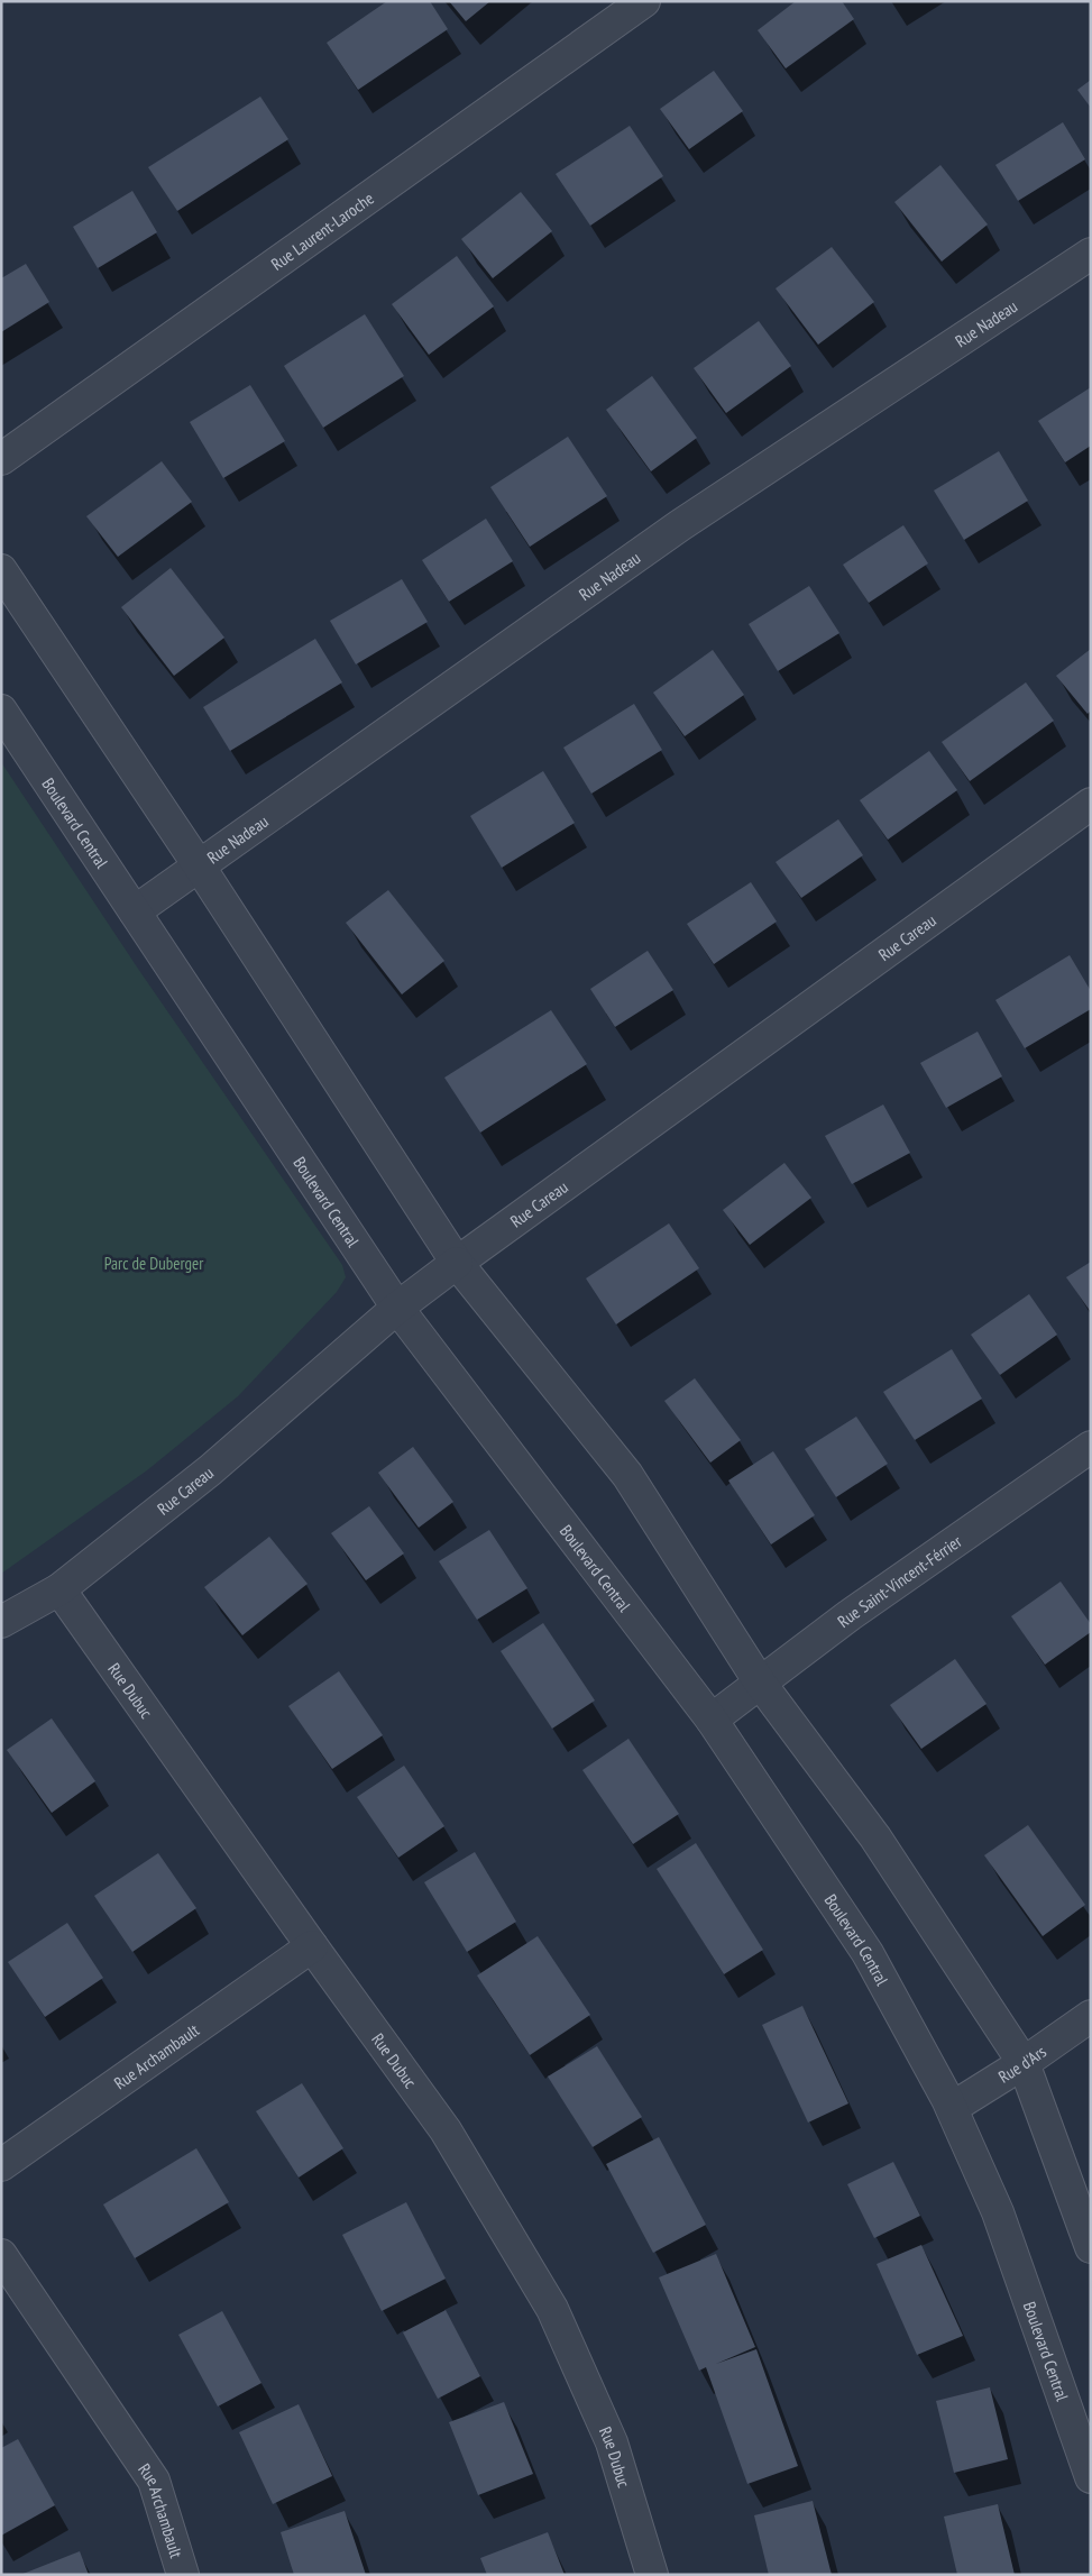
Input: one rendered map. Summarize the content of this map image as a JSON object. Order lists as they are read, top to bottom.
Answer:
{
  "streets": {
    "street": [
      "Rue Laurent-Laroche",
      "Rue Nadeau",
      "Boulevard Central",
      "Rue Careau",
      "Rue Saint-Vincent-Férrier",
      "Rue Dubuc",
      "Rue Archambault",
      "Rue d'Ars"
    ]
  },
  "crossings": [
    ["Rue Nadeau", "Boulevard Central"],
    ["Boulevard Central", "Rue Careau"],
    ["Boulevard Central", "Rue Saint-Vincent-Férrier"],
    ["Boulevard Central", "Rue d'Ars"],
    ["Rue Careau", "Rue Dubuc"],
    ["Rue Dubuc", "Rue Archambault"]
  ],
  "parks": ["Parc de Duberger"]
}
